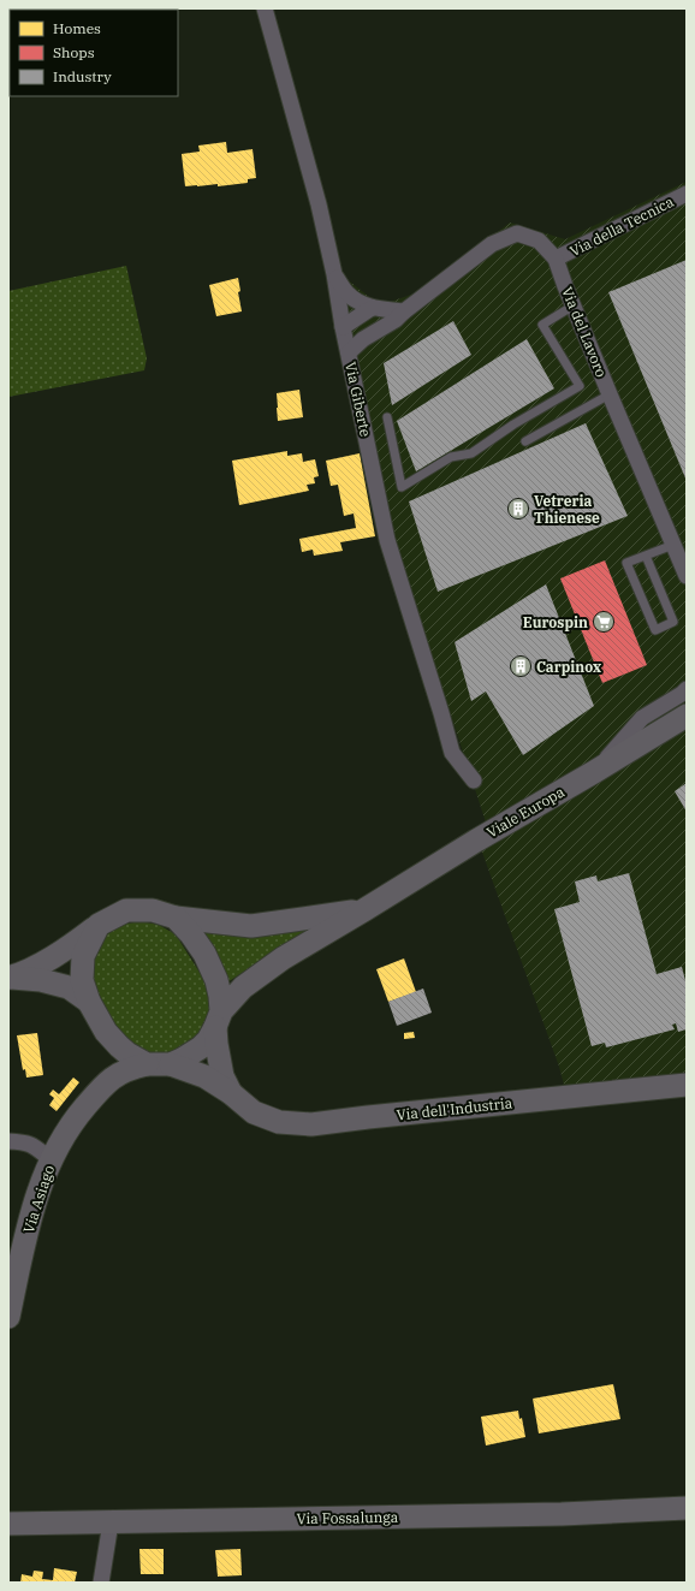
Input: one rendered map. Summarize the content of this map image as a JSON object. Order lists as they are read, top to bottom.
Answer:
{
  "streets": {
    "main road": [
      "Viale Europa",
      "Via dell'Industria",
      "Via Asiago",
      "Via Fossalunga"
    ],
    "street": ["Via della Tecnica", "Via del Lavoro", "Via Giberte"]
  },
  "crossings": [
    ["Via della Tecnica", "Via del Lavoro"],
    ["Via del Lavoro", "Via Giberte"],
    ["Viale Europa", "Via dell'Industria"]
  ],
  "places": {
    "building": ["Vetreria Thienese", "Carpinox"],
    "supermarket": ["Eurospin"]
  },
  "legend": ["Homes", "Shops", "Industry"]
}
